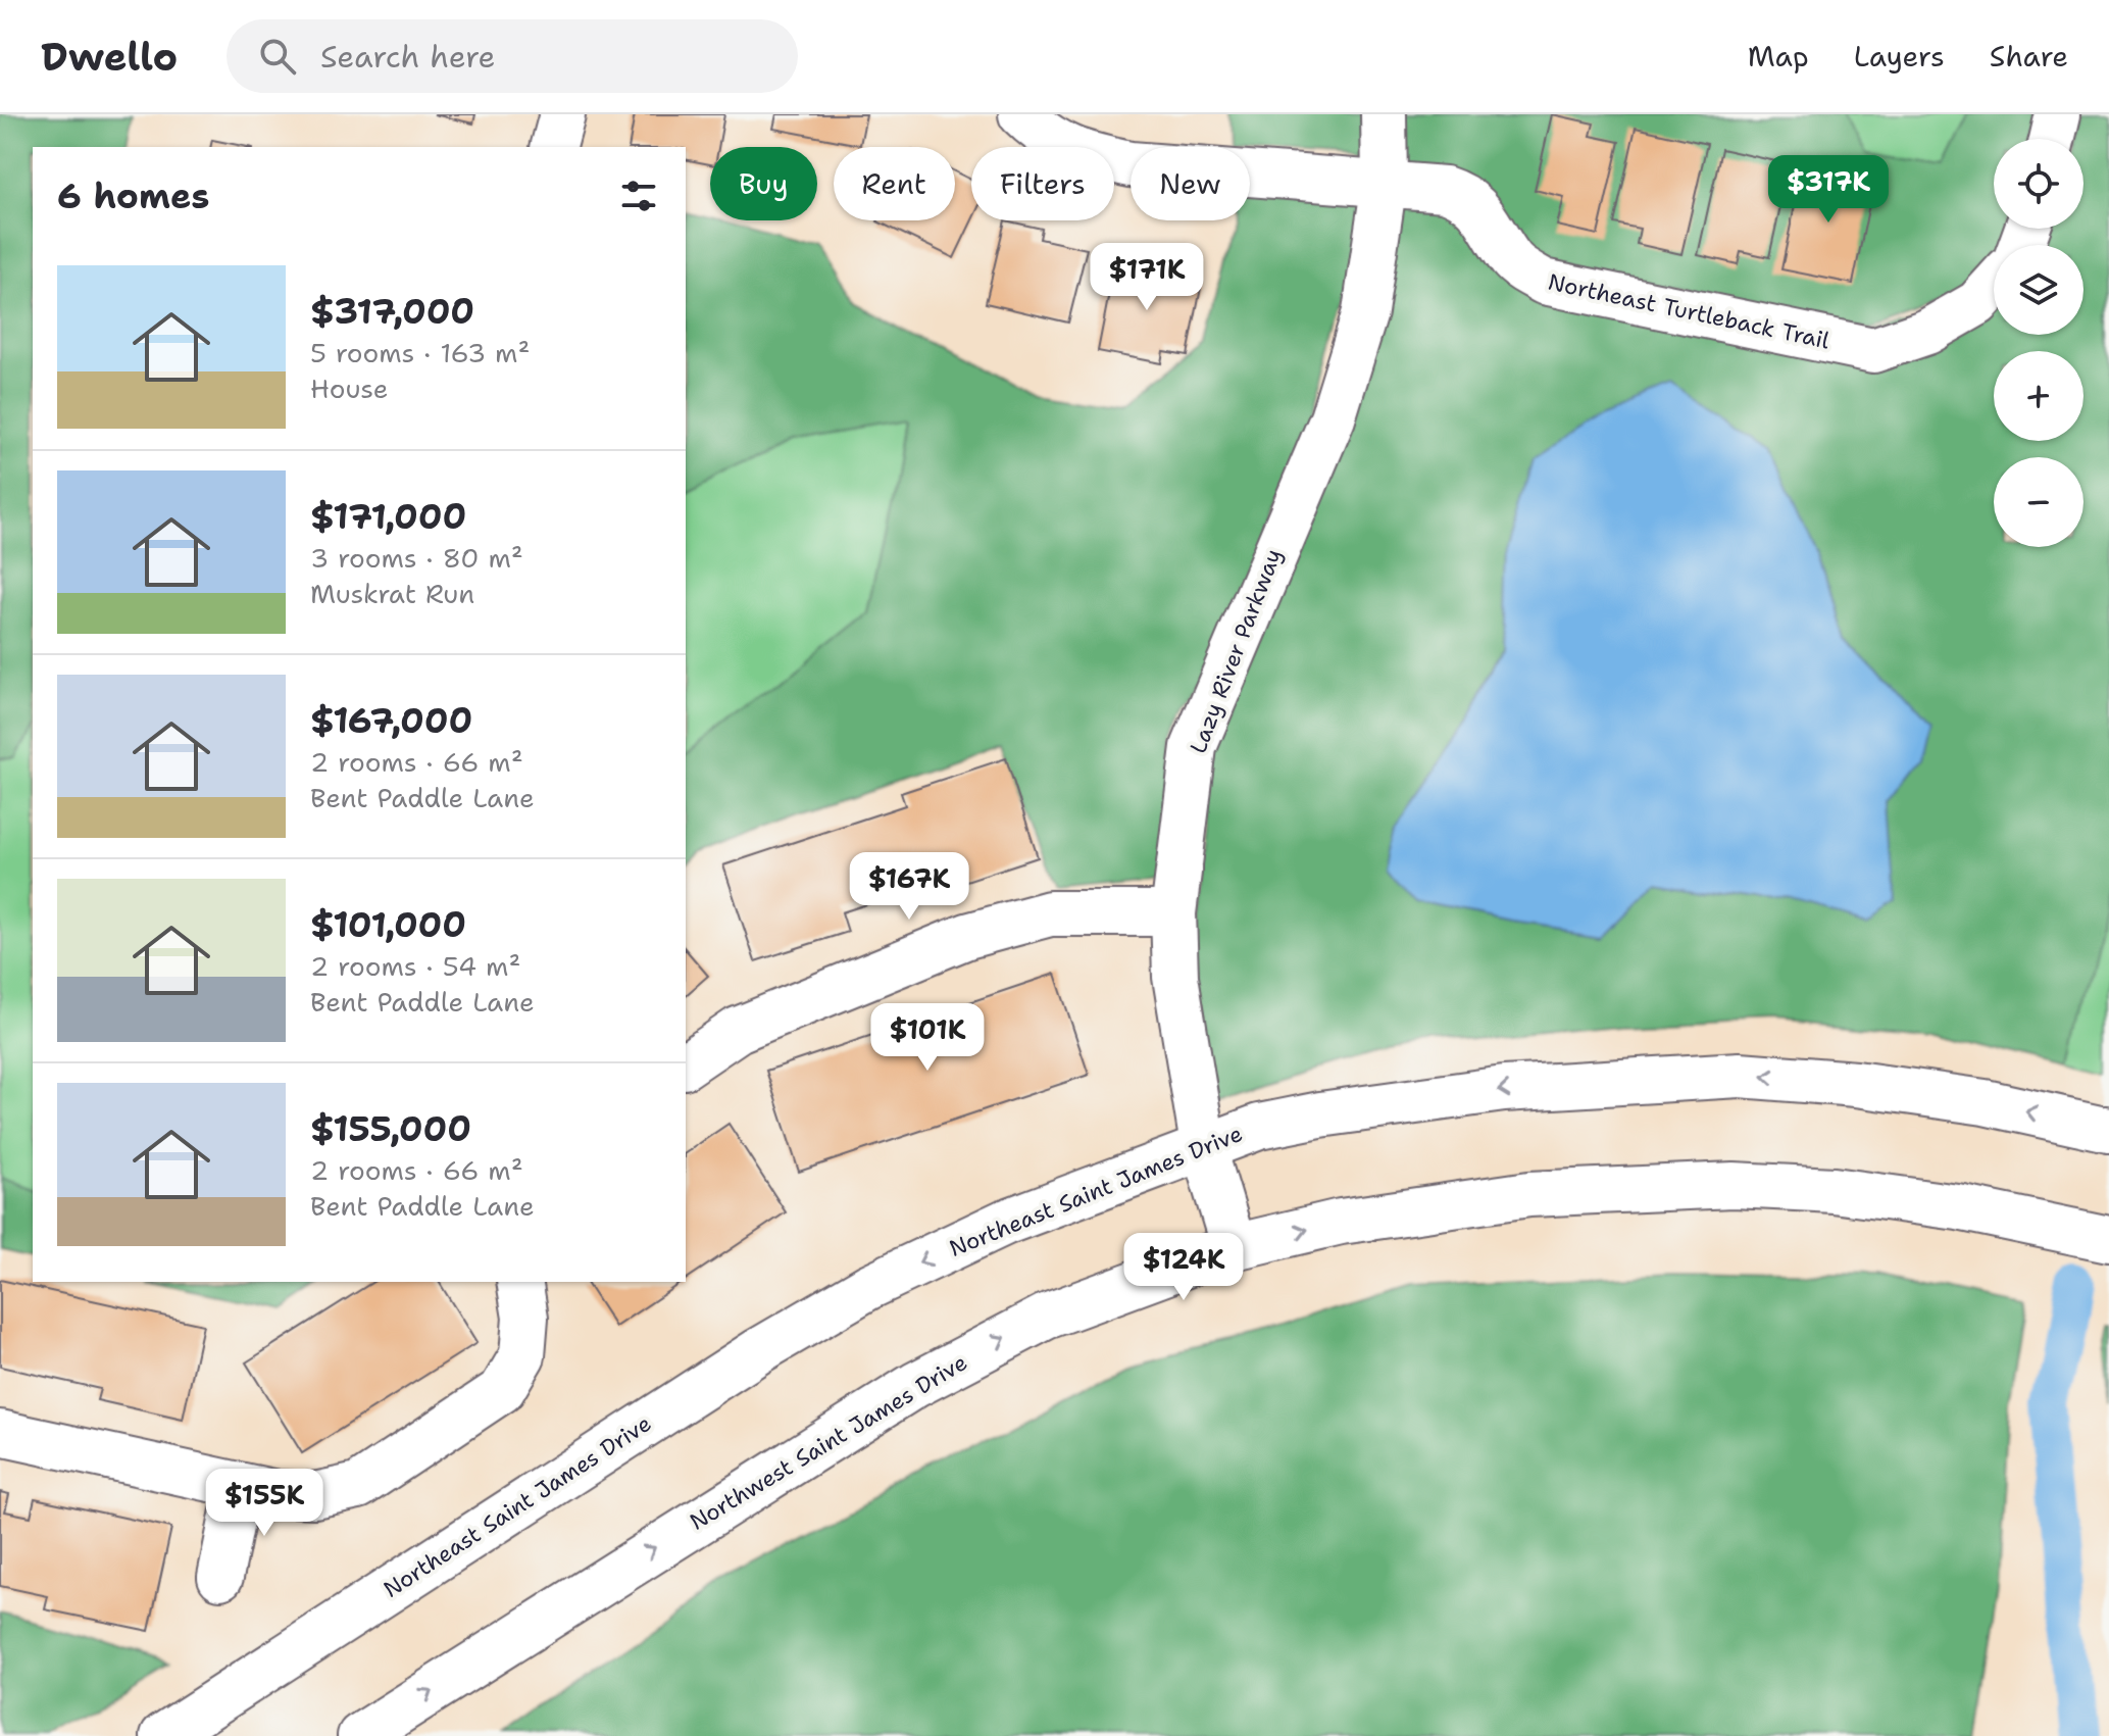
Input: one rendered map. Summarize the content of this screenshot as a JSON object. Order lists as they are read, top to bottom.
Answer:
{
  "streets": {
    "main road": [
      "Northeast Turtleback Trail",
      "Lazy River Parkway",
      "Northeast Saint James Drive",
      "Northwest Saint James Drive"
    ]
  },
  "crossings": [
    ["Northeast Turtleback Trail", "Lazy River Parkway"],
    ["Lazy River Parkway", "Northeast Saint James Drive"],
    ["Lazy River Parkway", "Northwest Saint James Drive"]
  ],
  "one_way": ["Northeast Saint James Drive", "Northwest Saint James Drive"],
  "page": {
    "header": "Dwello",
    "search": "Search here",
    "nav": ["Map", "Layers", "Share"],
    "map_buttons": ["+", "−"],
    "chip": [
      "Buy",
      "Rent",
      "Filters",
      "New"
    ],
    "heading": "6 homes",
    "price": [
      "$317K",
      "$171K",
      "$167K",
      "$101K",
      "$124K",
      "$155K"
    ],
    "list": [
      {
        "name": "$317,000",
        "note": "5 rooms · 163 m² · House"
      },
      {
        "name": "$171,000",
        "note": "3 rooms · 80 m² · Muskrat Run"
      },
      {
        "name": "$167,000",
        "note": "2 rooms · 66 m² · Bent Paddle Lane"
      },
      {
        "name": "$101,000",
        "note": "2 rooms · 54 m² · Bent Paddle Lane"
      },
      {
        "name": "$155,000",
        "note": "2 rooms · 66 m² · Bent Paddle Lane"
      }
    ]
  }
}
